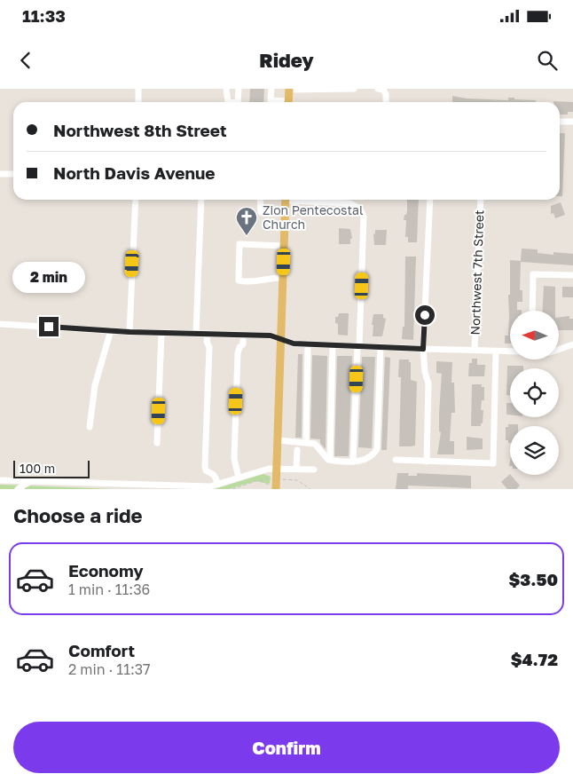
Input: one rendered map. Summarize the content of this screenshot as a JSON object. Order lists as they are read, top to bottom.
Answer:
{
  "streets": {
    "street": ["Northwest 7th Street"]
  },
  "places": {
    "church": ["Zion Pentecostal Church"]
  },
  "scale_bar": "100 m",
  "north": "left",
  "page": {
    "status": "11:33",
    "header": "Ridey",
    "banner": ["Northwest 8th Street", "North Davis Avenue"],
    "bubble": "2 min",
    "scale": "100 m",
    "heading": "Choose a ride",
    "list": [
      {
        "name": "Economy",
        "note": "1 min · 11:36",
        "value": "$3.50"
      },
      {
        "name": "Comfort",
        "note": "2 min · 11:37",
        "value": "$4.72"
      }
    ],
    "buttons": "Confirm"
  }
}
